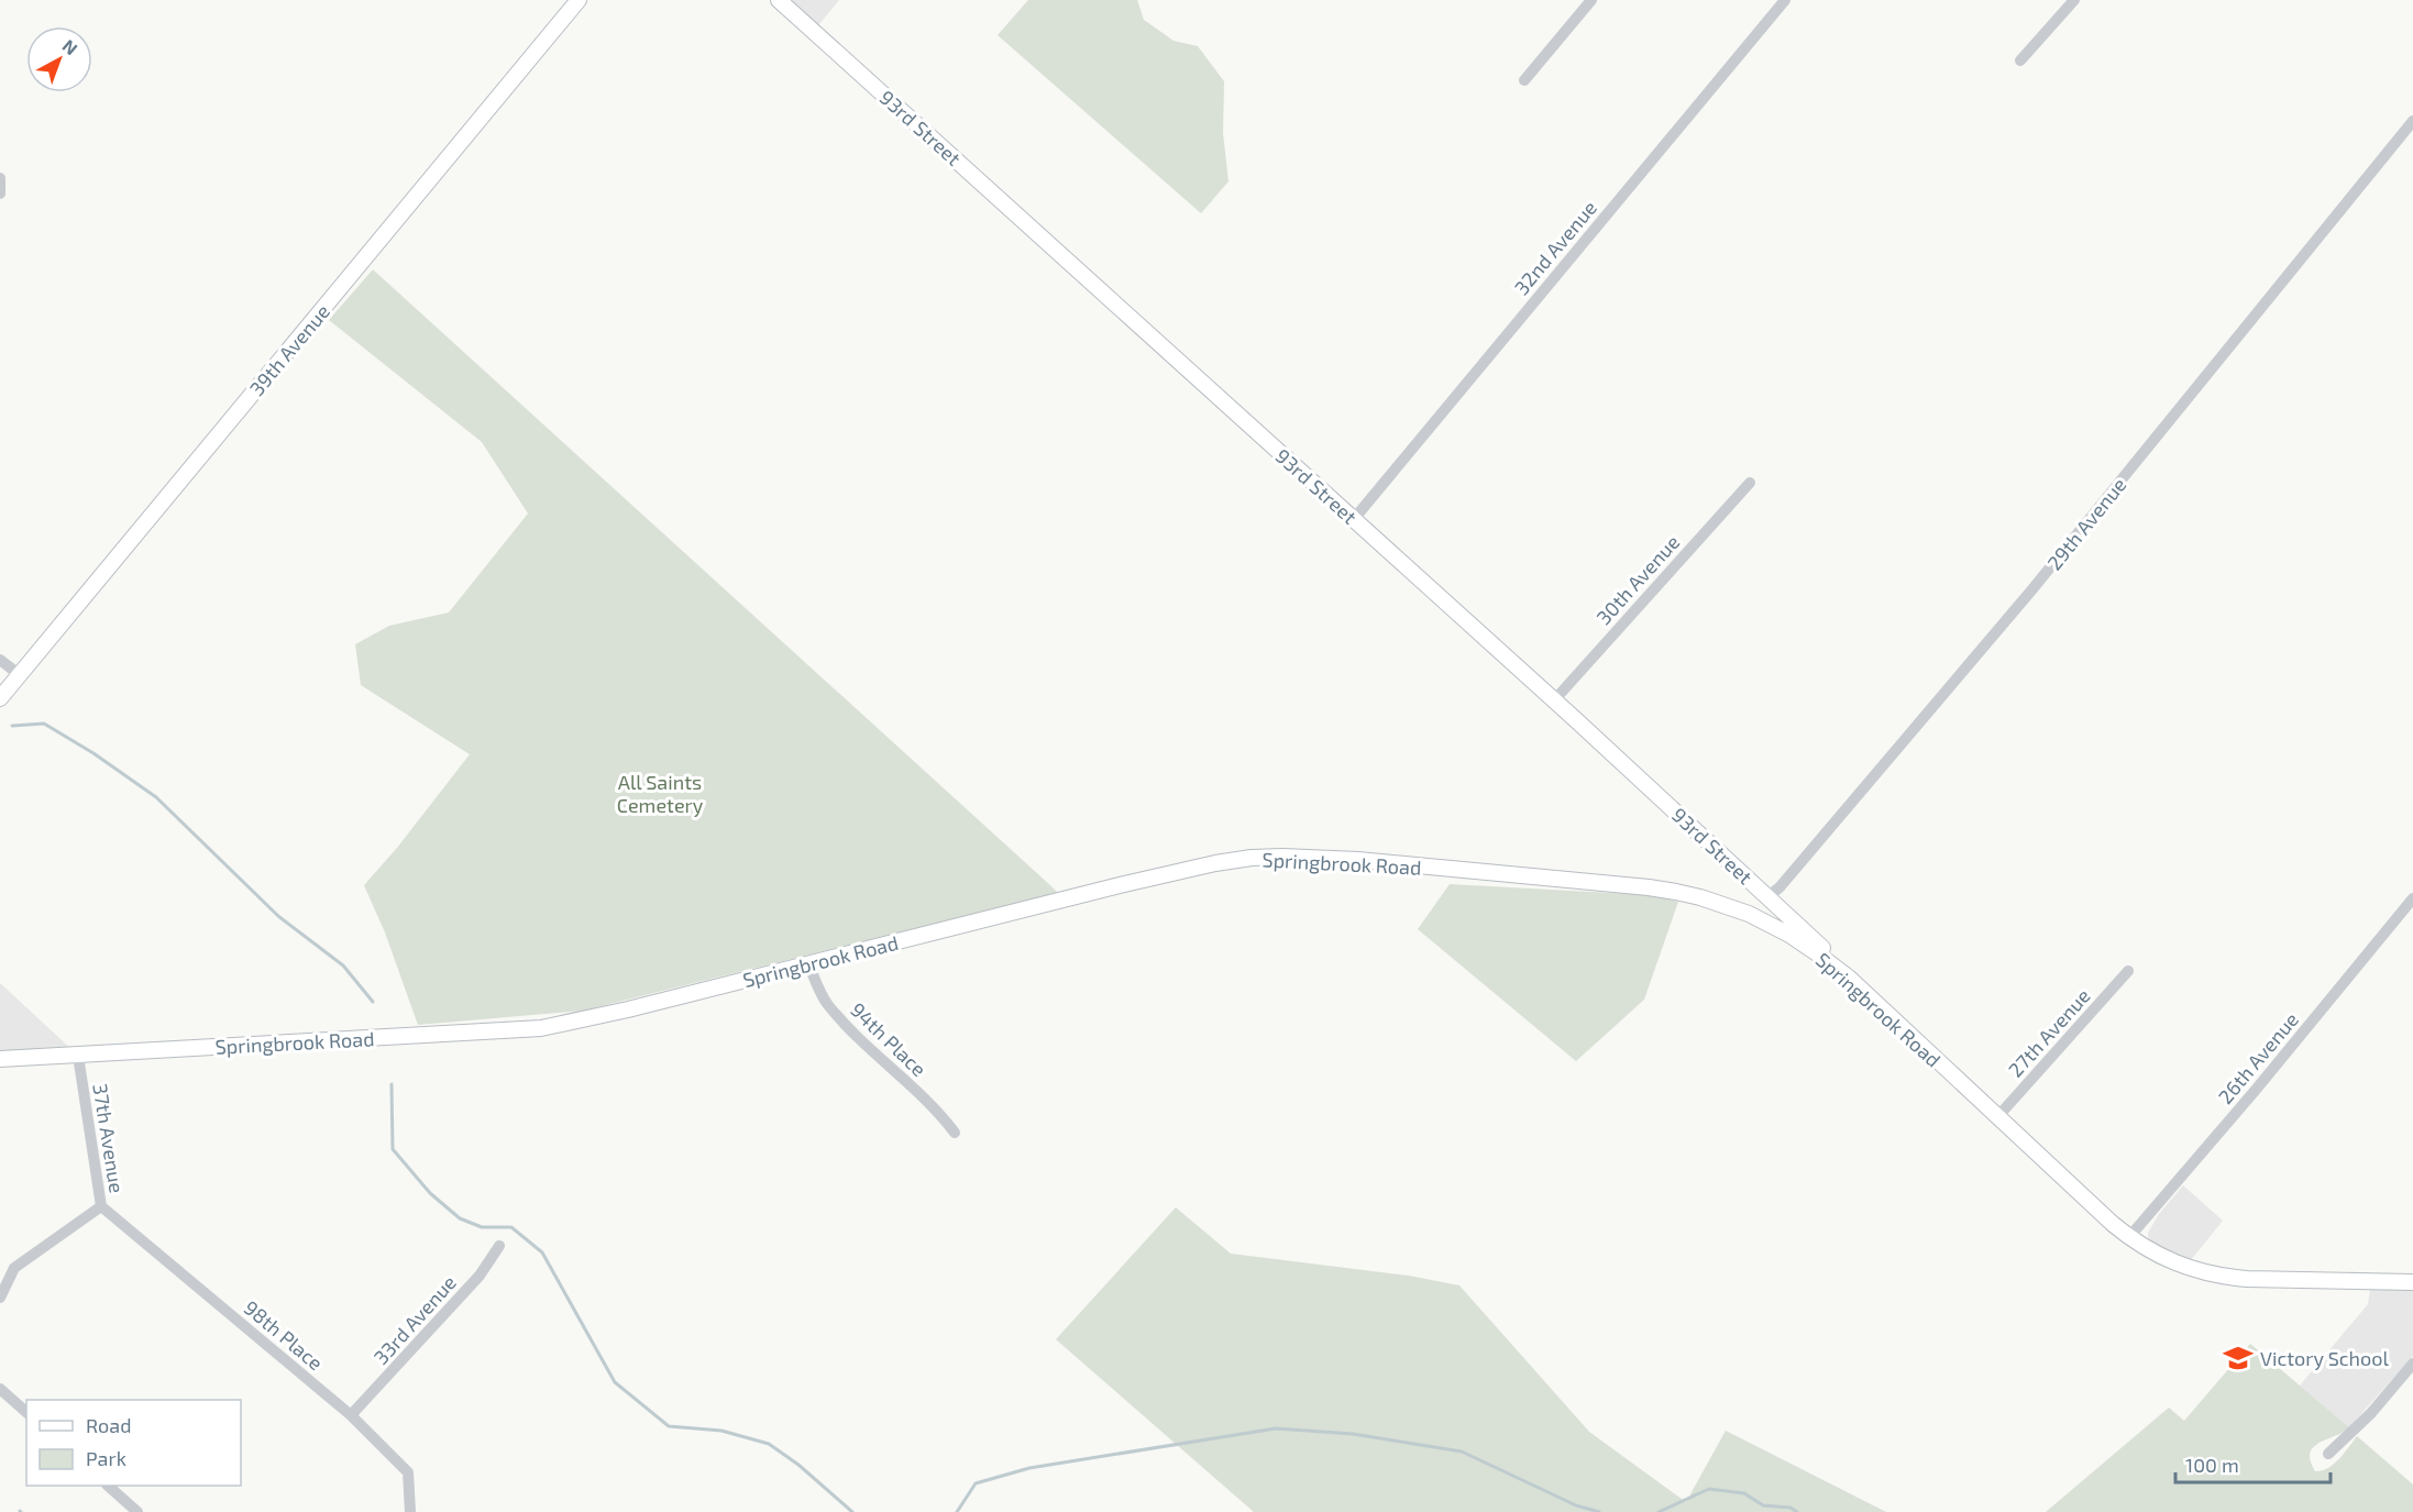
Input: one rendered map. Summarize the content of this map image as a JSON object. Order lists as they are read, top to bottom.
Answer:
{
  "streets": {
    "street": [
      "93rd Street",
      "32nd Avenue",
      "39th Avenue",
      "29th Avenue",
      "30th Avenue",
      "Springbrook Road",
      "27th Avenue",
      "94th Place",
      "26th Avenue",
      "37th Avenue",
      "33rd Avenue",
      "98th Place"
    ]
  },
  "crossings": [
    ["93rd Street", "32nd Avenue"],
    ["93rd Street", "29th Avenue"],
    ["93rd Street", "30th Avenue"],
    ["93rd Street", "Springbrook Road"],
    ["29th Avenue", "Springbrook Road"],
    ["Springbrook Road", "27th Avenue"],
    ["Springbrook Road", "94th Place"],
    ["Springbrook Road", "26th Avenue"],
    ["Springbrook Road", "37th Avenue"],
    ["37th Avenue", "98th Place"],
    ["33rd Avenue", "98th Place"]
  ],
  "parks": ["All Saints Cemetery"],
  "places": {
    "school or university": ["Victory School"]
  },
  "legend": ["Road", "Park"],
  "scale_bar": "100 m",
  "north": "top right"
}
